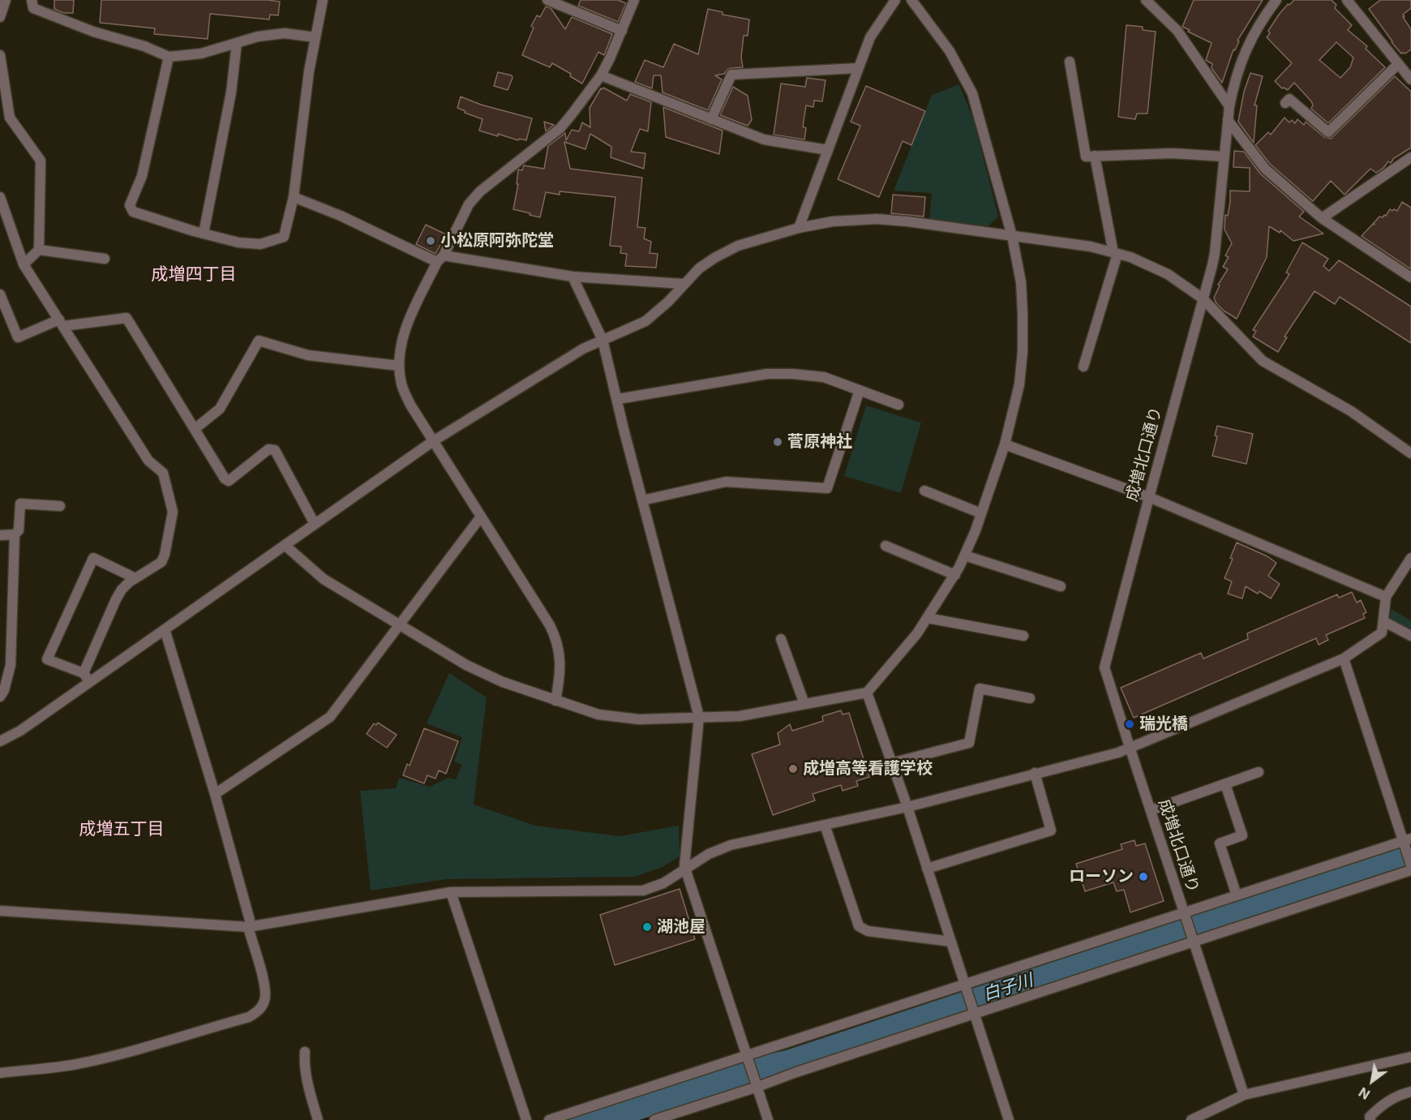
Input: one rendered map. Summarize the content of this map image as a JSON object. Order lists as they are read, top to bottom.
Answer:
{
  "streets": {
    "street": ["成増北口通り"]
  },
  "districts": ["成増四丁目", "成増五丁目"],
  "water": ["白子川"],
  "places": [
    "小松原阿弥陀堂",
    "菅原神社",
    "瑞光橋",
    "成増高等看護学校",
    "ローソン",
    "湖池屋"
  ],
  "north": "bottom left"
}
